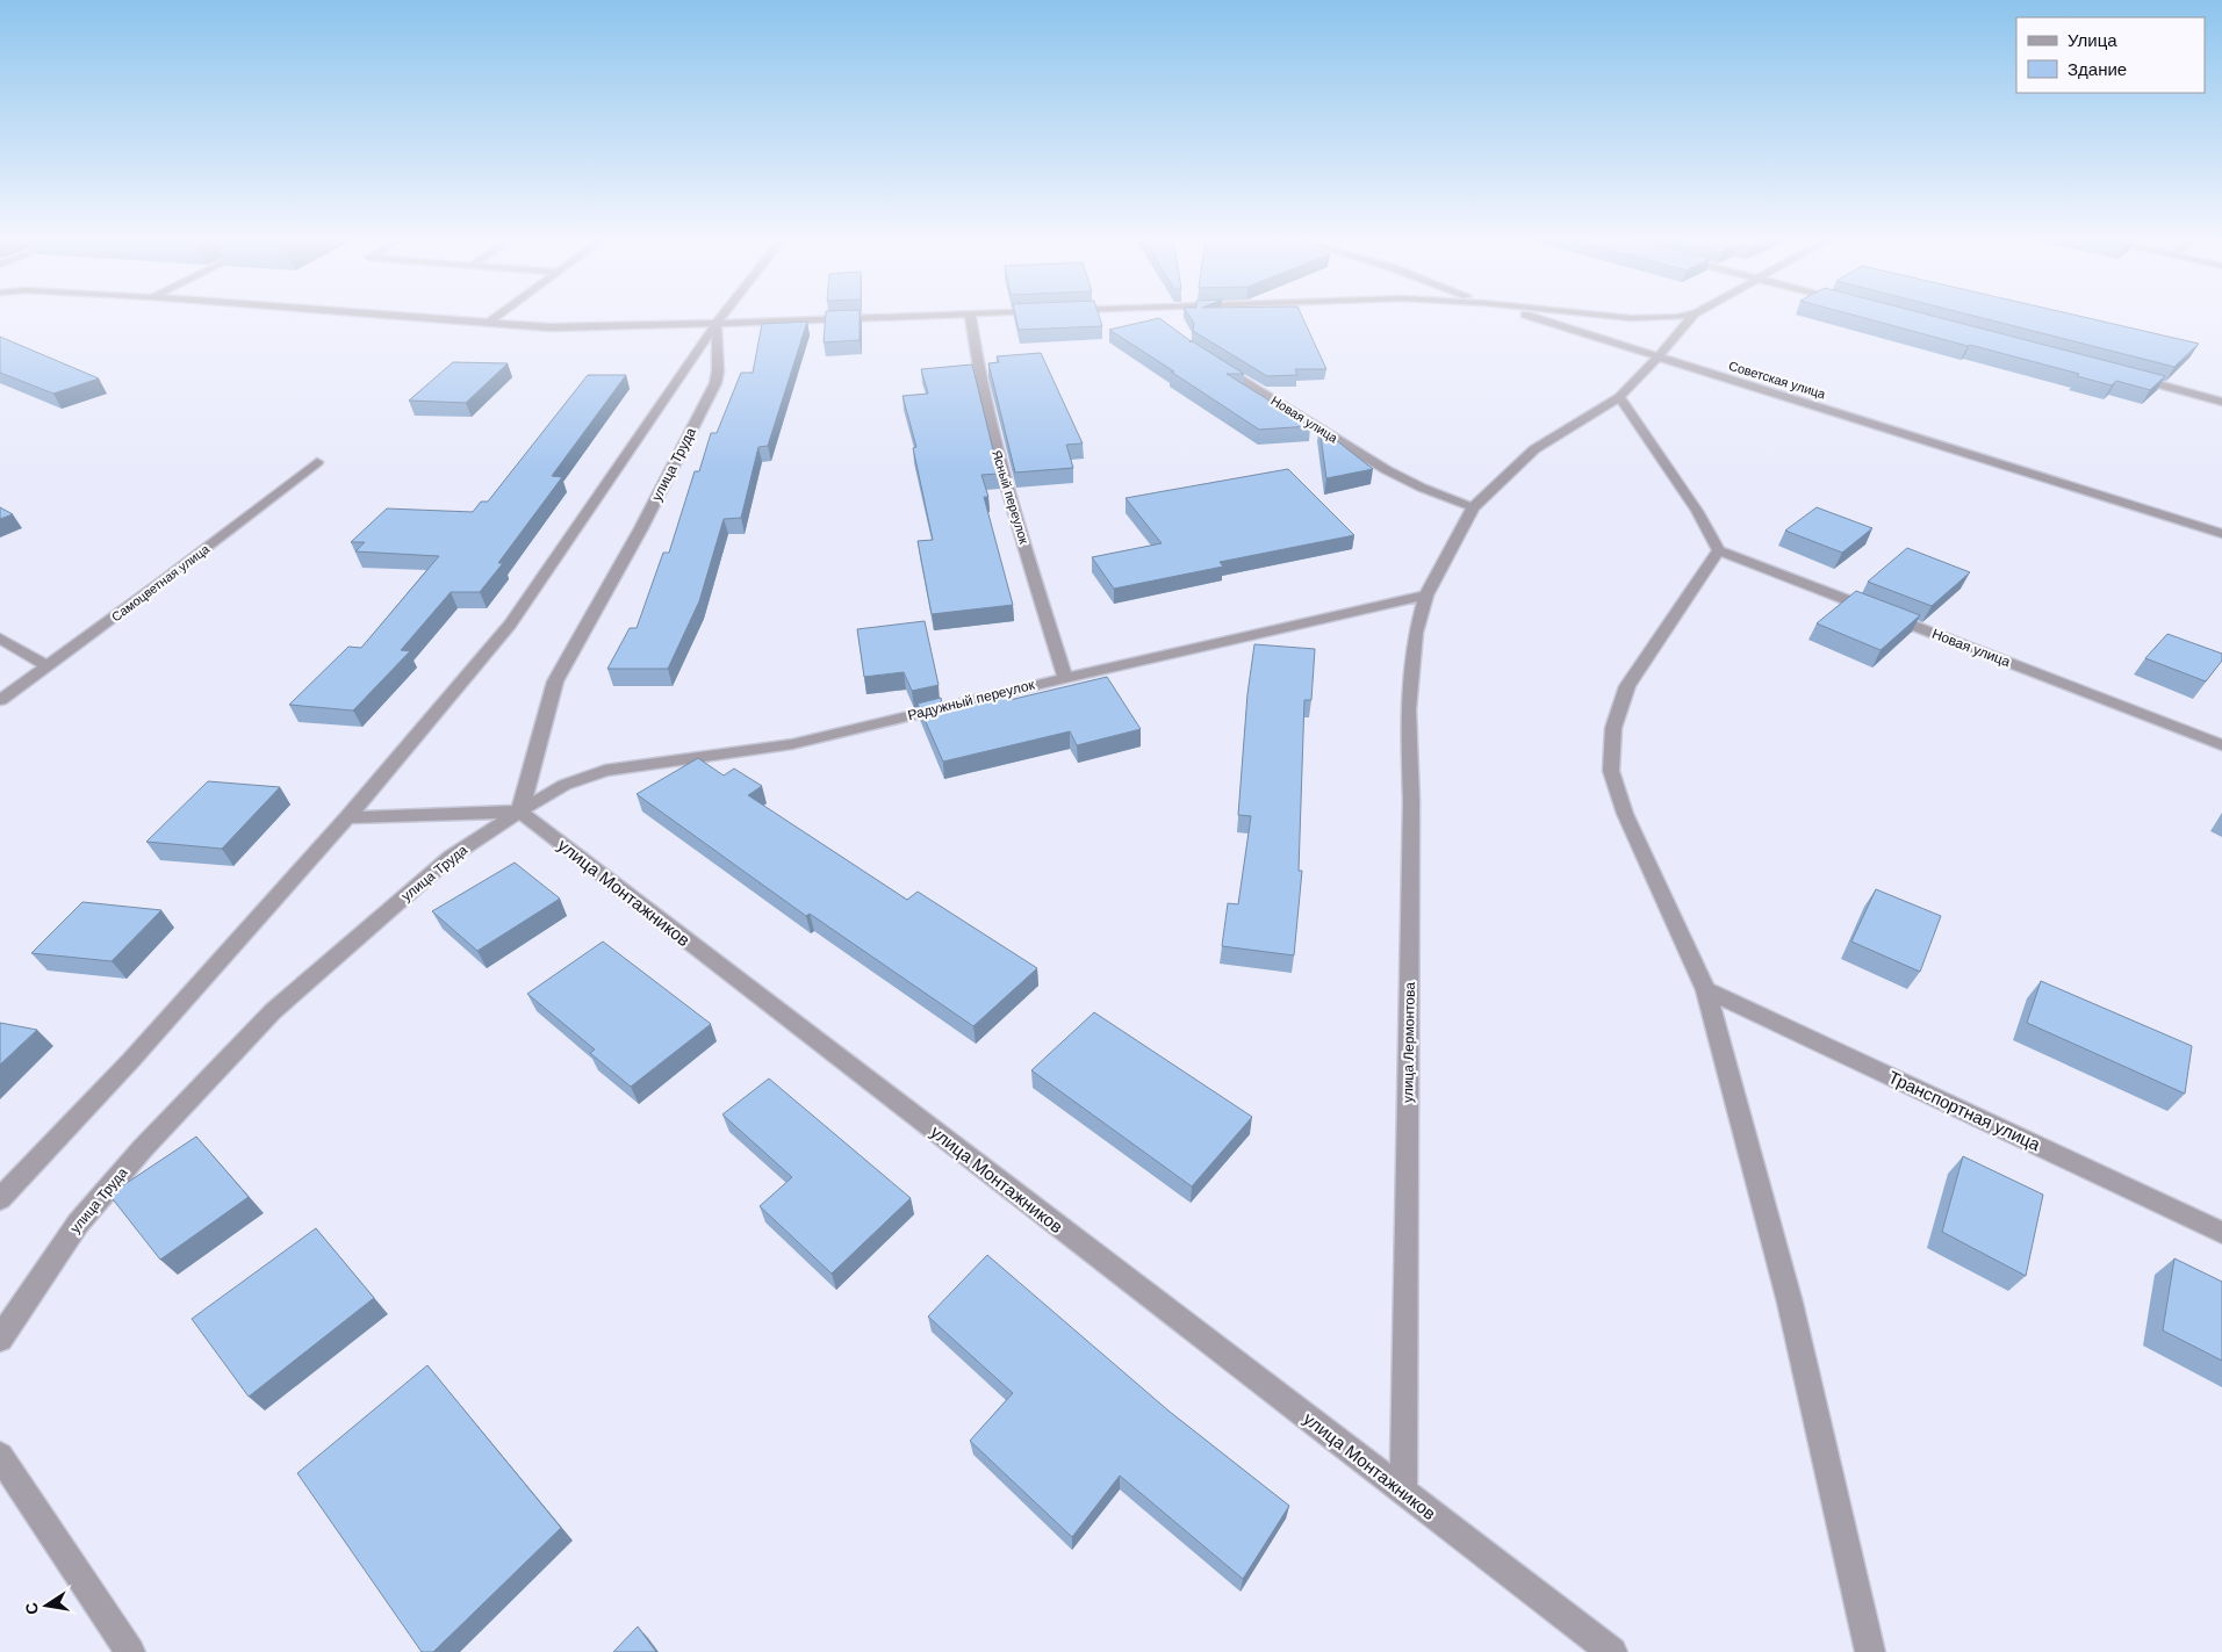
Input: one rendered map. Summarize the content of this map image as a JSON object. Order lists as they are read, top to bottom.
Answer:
{
  "streets": {
    "street": [
      "Советская улица",
      "Новая улица",
      "улица Труда",
      "Ясный переулок",
      "Самоцветная улица",
      "Радужный переулок",
      "улица Монтажников",
      "улица Лермонтова",
      "Транспортная улица"
    ]
  },
  "crossings": [
    ["Советская улица", "улица Лермонтова"],
    ["Новая улица", "улица Лермонтова"],
    ["улица Труда", "Радужный переулок"],
    ["улица Труда", "улица Монтажников"],
    ["Ясный переулок", "Радужный переулок"],
    ["Радужный переулок", "улица Монтажников"],
    ["Радужный переулок", "улица Лермонтова"],
    ["улица Монтажников", "улица Лермонтова"]
  ],
  "legend": ["Улица", "Здание"],
  "north": "left"
}
